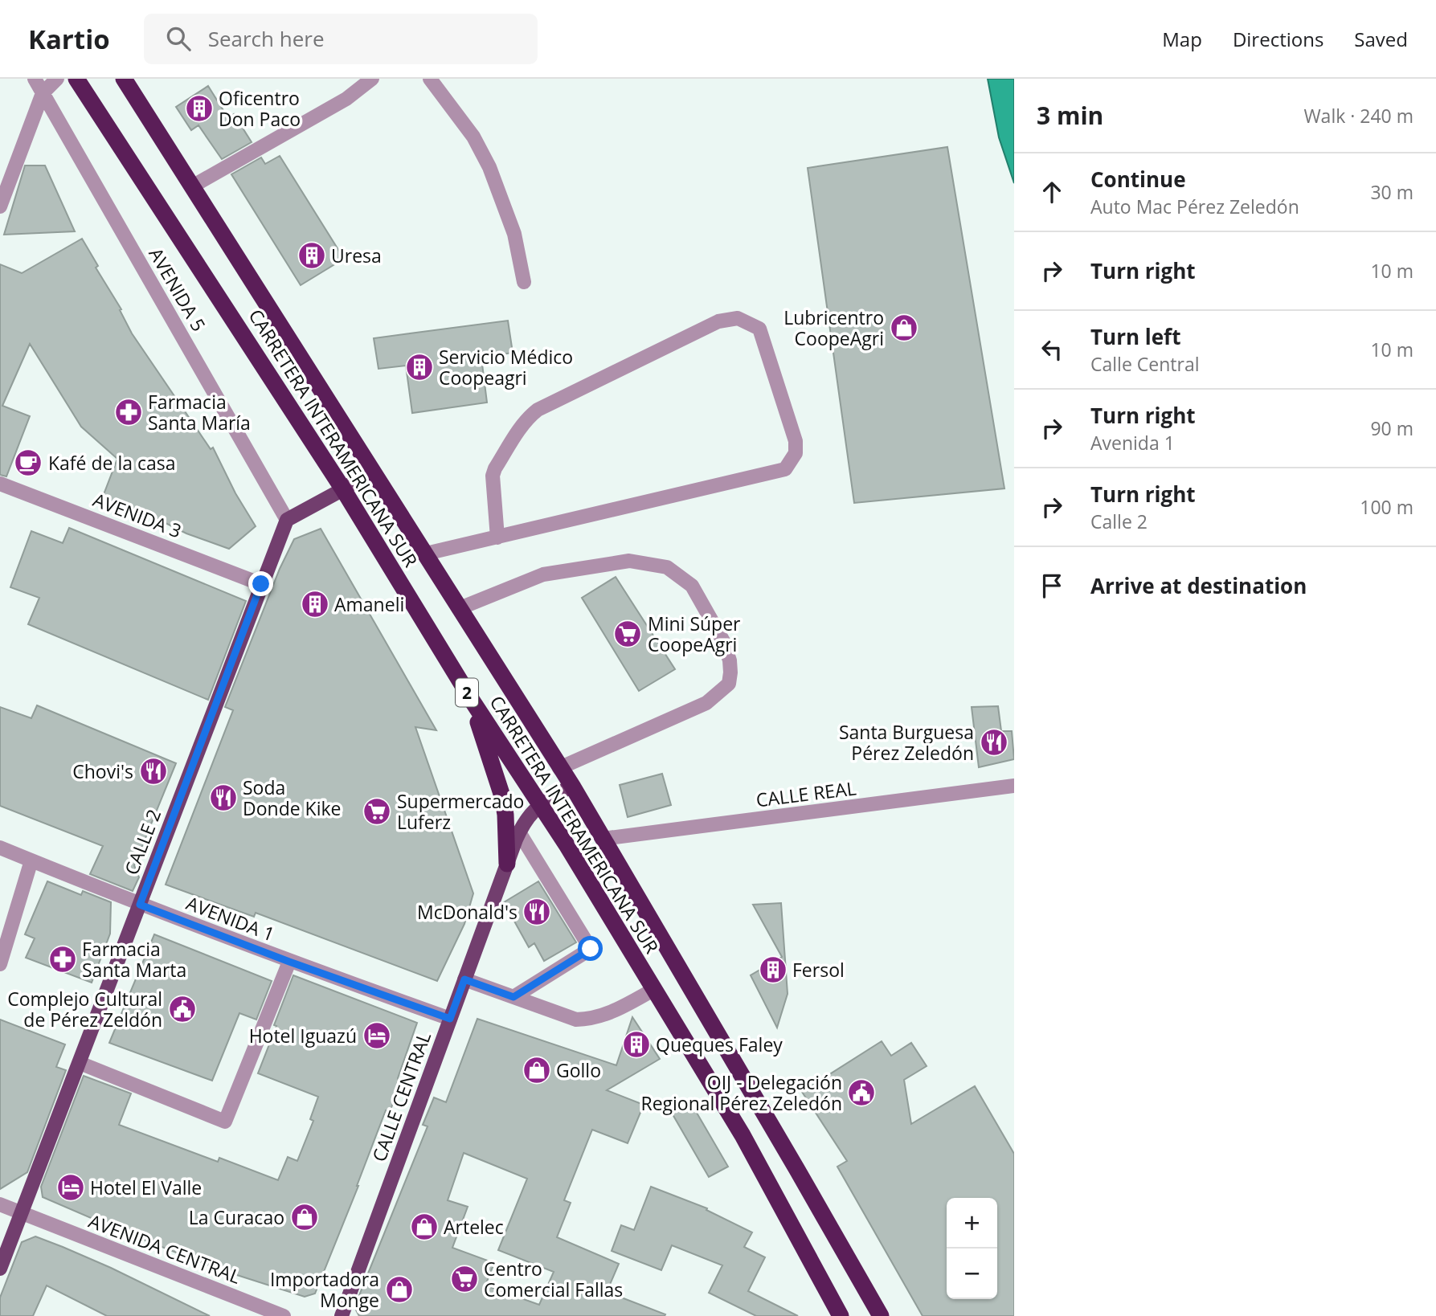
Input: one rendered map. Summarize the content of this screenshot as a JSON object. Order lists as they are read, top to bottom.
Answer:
{
  "streets": {
    "highway": ["CARRETERA INTERAMERICANA SUR", "2"],
    "main road": ["CALLE 2", "CALLE CENTRAL"],
    "street": [
      "AVENIDA 5",
      "AVENIDA 3",
      "CALLE REAL",
      "AVENIDA 1",
      "AVENIDA CENTRAL"
    ]
  },
  "crossings": [
    ["AVENIDA 5", "CALLE 2"],
    ["CARRETERA INTERAMERICANA SUR", "CALLE REAL"],
    ["CARRETERA INTERAMERICANA SUR", "CALLE CENTRAL"],
    ["AVENIDA 3", "CALLE 2"],
    ["CALLE 2", "AVENIDA 1"],
    ["CALLE 2", "AVENIDA CENTRAL"],
    ["AVENIDA 1", "CALLE CENTRAL"]
  ],
  "places": {
    "building": [
      "Oficentro Don Paco",
      "Uresa",
      "Servicio Médico Coopeagri",
      "Amaneli",
      "Fersol",
      "Queques Faley"
    ],
    "shop": [
      "Lubricentro CoopeAgri",
      "Gollo",
      "La Curacao",
      "Artelec",
      "Importadora Monge"
    ],
    "pharmacy": ["Farmacia Santa María", "Farmacia Santa Marta"],
    "cafe": ["Kafé de la casa"],
    "supermarket": ["Mini Súper CoopeAgri", "Supermercado Luferz", "Centro Comercial Fallas"],
    "restaurant": [
      "Santa Burguesa Pérez Zeledón",
      "Chovi's",
      "Soda Donde Kike",
      "McDonald's"
    ],
    "public building": ["Complejo Cultural de Pérez Zeldón", "OIJ - Delegación Regional Pérez Zeledón"],
    "hotel": ["Hotel Iguazú", "Hotel El Valle"]
  },
  "page": {
    "header": "Kartio",
    "search": "Search here",
    "nav": ["Map", "Directions", "Saved"],
    "heading": ["3 min", "Walk · 240 m"],
    "list": [
      ["Continue", "Auto Mac Pérez Zeledón", "30 m"],
      ["Turn right", "10 m"],
      ["Turn left", "Calle Central", "10 m"],
      ["Turn right", "Avenida 1", "90 m"],
      ["Turn right", "Calle 2", "100 m"],
      "Arrive at destination"
    ],
    "map_buttons": ["+", "−"]
  }
}
